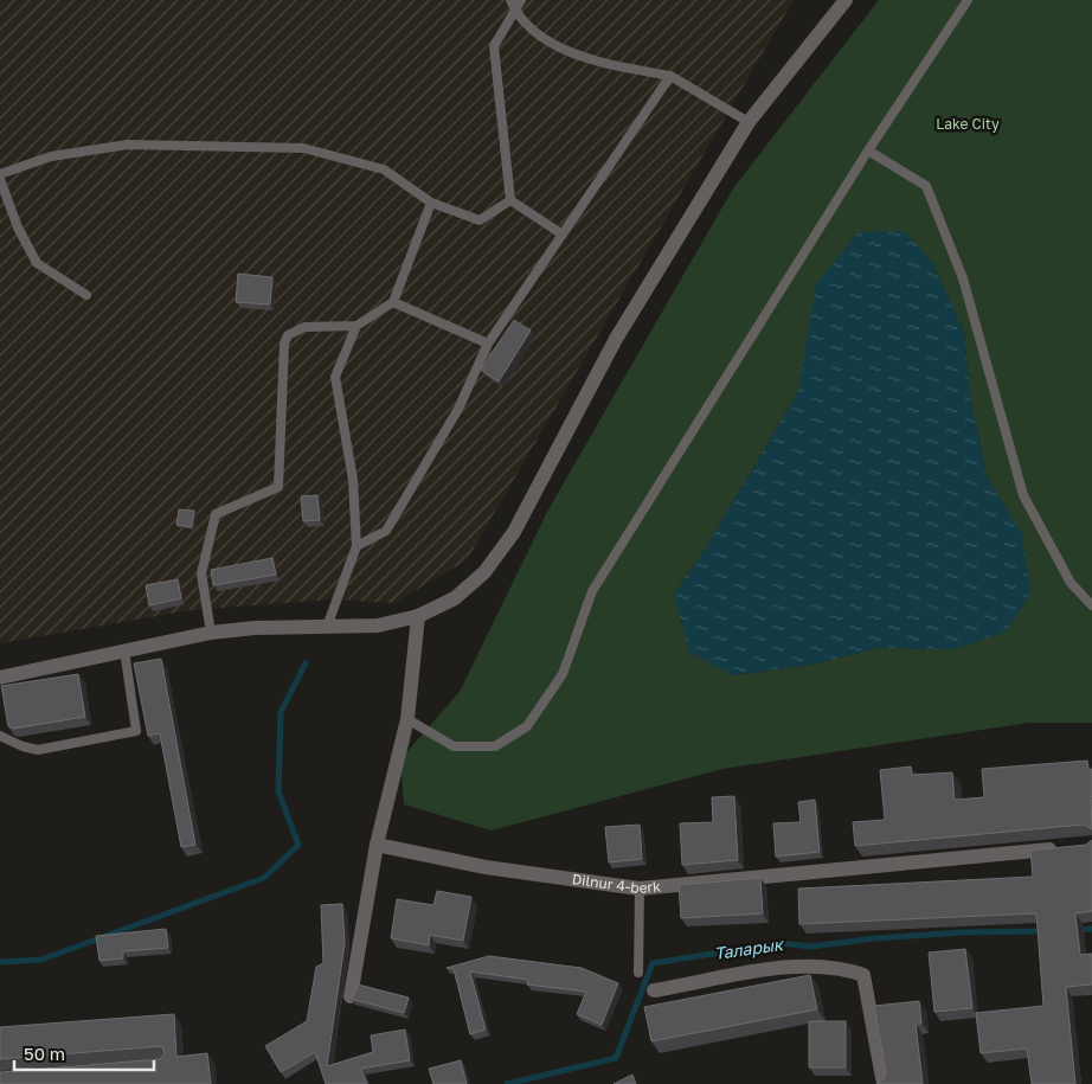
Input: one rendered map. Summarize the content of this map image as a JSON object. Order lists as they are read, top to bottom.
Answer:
{
  "streets": {
    "street": ["Dilnur 4-berk"]
  },
  "water": ["Таларык"],
  "parks": ["Lake City"],
  "scale_bar": "50 m"
}
